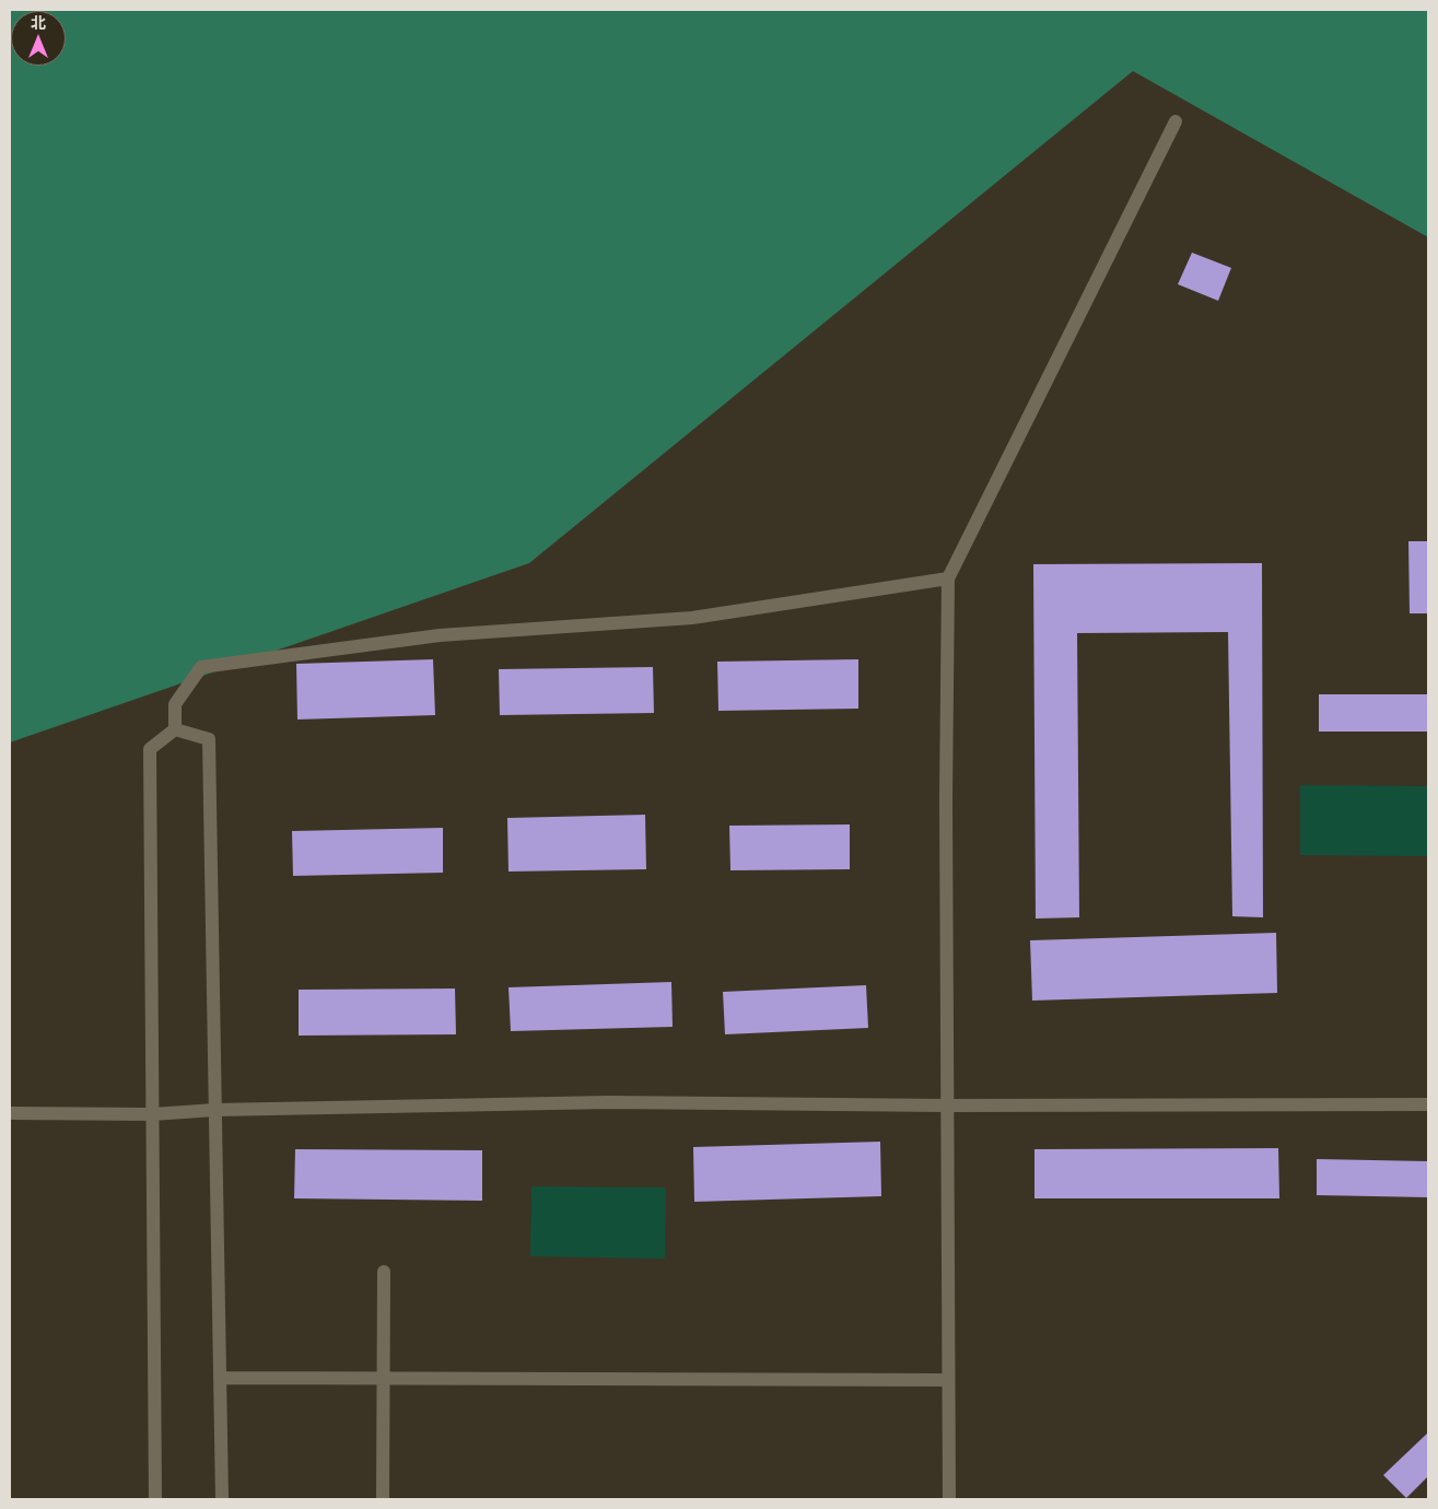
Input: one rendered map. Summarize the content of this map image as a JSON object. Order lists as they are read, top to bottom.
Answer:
{
  "north": "top"
}
